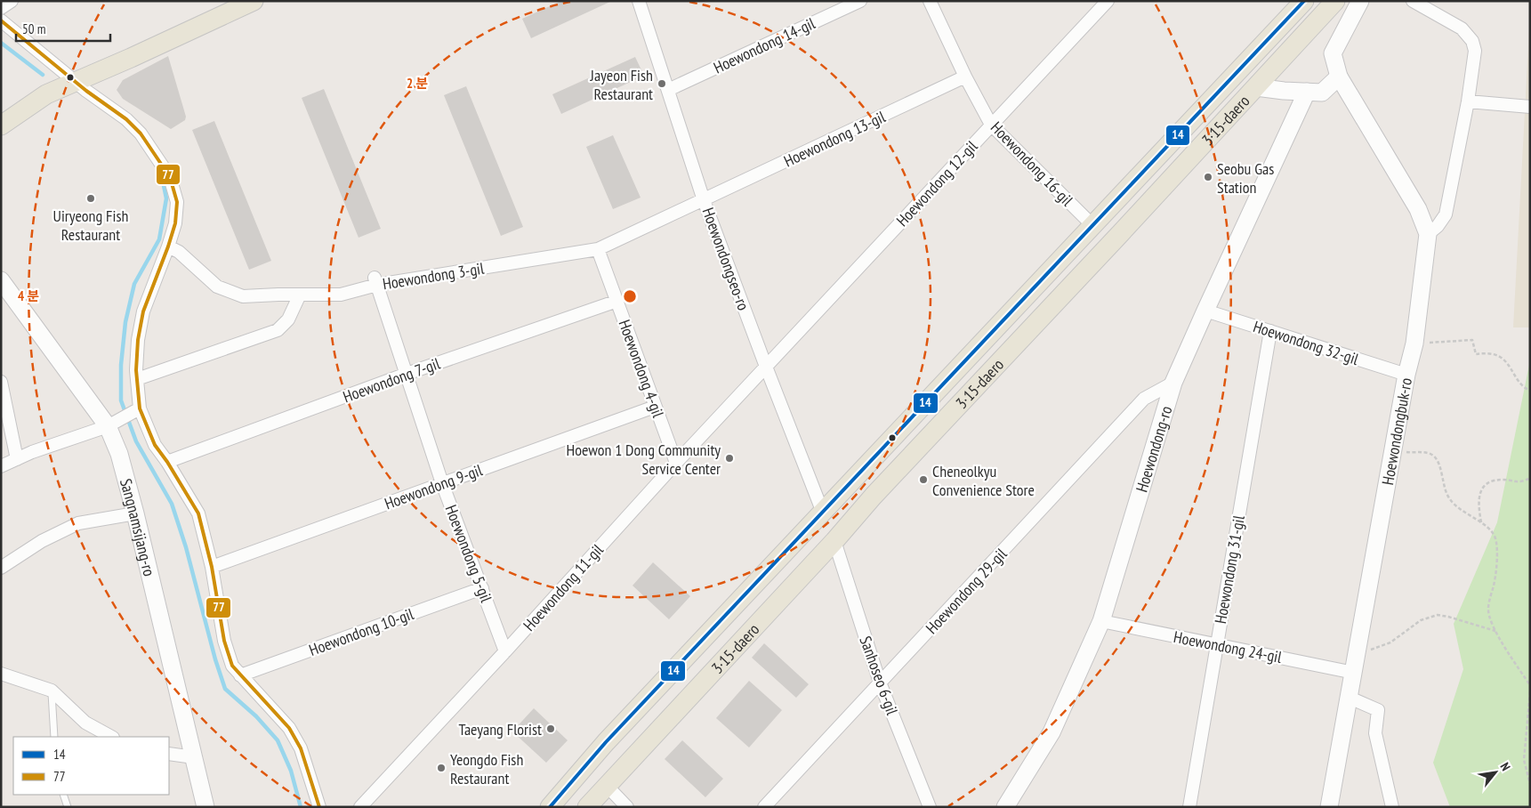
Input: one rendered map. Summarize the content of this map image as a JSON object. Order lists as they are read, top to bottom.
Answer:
{
  "streets": {
    "main road": [
      "3·15-daero",
      "Hoewondongbuk-ro",
      "Hoewondong-ro",
      "Sangnamsijang-ro"
    ],
    "street": [
      "Hoewondong 14-gil",
      "Hoewondong 13-gil",
      "Hoewondong 16-gil",
      "Hoewondong 12-gil",
      "Hoewondongseo-ro",
      "Hoewondong 3-gil",
      "Hoewondong 32-gil",
      "Hoewondong 4-gil",
      "Hoewondong 7-gil",
      "Hoewondong 9-gil",
      "Hoewondong 5-gil",
      "Hoewondong 31-gil",
      "Hoewondong 11-gil",
      "Hoewondong 29-gil",
      "Hoewondong 10-gil",
      "Hoewondong 24-gil",
      "Sanhoseo 6-gil"
    ]
  },
  "crossings": [
    ["Hoewondong 14-gil", "Hoewondongseo-ro"],
    ["3·15-daero", "Hoewondong 16-gil"],
    ["3·15-daero", "Hoewondongseo-ro"],
    ["3·15-daero", "Sanhoseo 6-gil"],
    ["Hoewondong 13-gil", "Hoewondong 16-gil"],
    ["Hoewondong 13-gil", "Hoewondongseo-ro"],
    ["Hoewondong 13-gil", "Hoewondong 3-gil"],
    ["Hoewondong 16-gil", "Hoewondong 12-gil"],
    ["Hoewondong 12-gil", "Hoewondongseo-ro"],
    ["Hoewondong 12-gil", "Hoewondong 11-gil"],
    ["Hoewondongseo-ro", "Hoewondong 3-gil"],
    ["Hoewondongseo-ro", "Hoewondong 11-gil"],
    ["Hoewondong 3-gil", "Hoewondong 4-gil"],
    ["Hoewondong 3-gil", "Hoewondong 5-gil"],
    ["Hoewondong 32-gil", "Hoewondongbuk-ro"],
    ["Hoewondong 32-gil", "Hoewondong-ro"],
    ["Hoewondong 32-gil", "Hoewondong 31-gil"],
    ["Hoewondong 4-gil", "Hoewondong 7-gil"],
    ["Hoewondong 4-gil", "Hoewondong 9-gil"],
    ["Hoewondong 4-gil", "Hoewondong 11-gil"],
    ["Hoewondong 7-gil", "Hoewondong 5-gil"],
    ["Hoewondongbuk-ro", "Hoewondong 24-gil"],
    ["Hoewondong-ro", "Hoewondong 29-gil"],
    ["Hoewondong-ro", "Hoewondong 24-gil"],
    ["Hoewondong 9-gil", "Hoewondong 5-gil"],
    ["Hoewondong 5-gil", "Hoewondong 11-gil"],
    ["Hoewondong 5-gil", "Hoewondong 10-gil"],
    ["Hoewondong 31-gil", "Hoewondong 24-gil"],
    ["Hoewondong 29-gil", "Sanhoseo 6-gil"]
  ],
  "places": [
    "Jayeon Fish Restaurant",
    "Seobu Gas Station",
    "Uiryeong Fish Restaurant",
    "Hoewon 1 Dong Community Service Center",
    "Cheneolkyu Convenience Store",
    "Taeyang Florist",
    "Yeongdo Fish Restaurant"
  ],
  "lines": ["transit line 14", "transit line 77"],
  "legend": ["14", "77"],
  "scale_bar": "50 m",
  "north": "top right",
  "rings": ["2 분", "4 분"]
}
